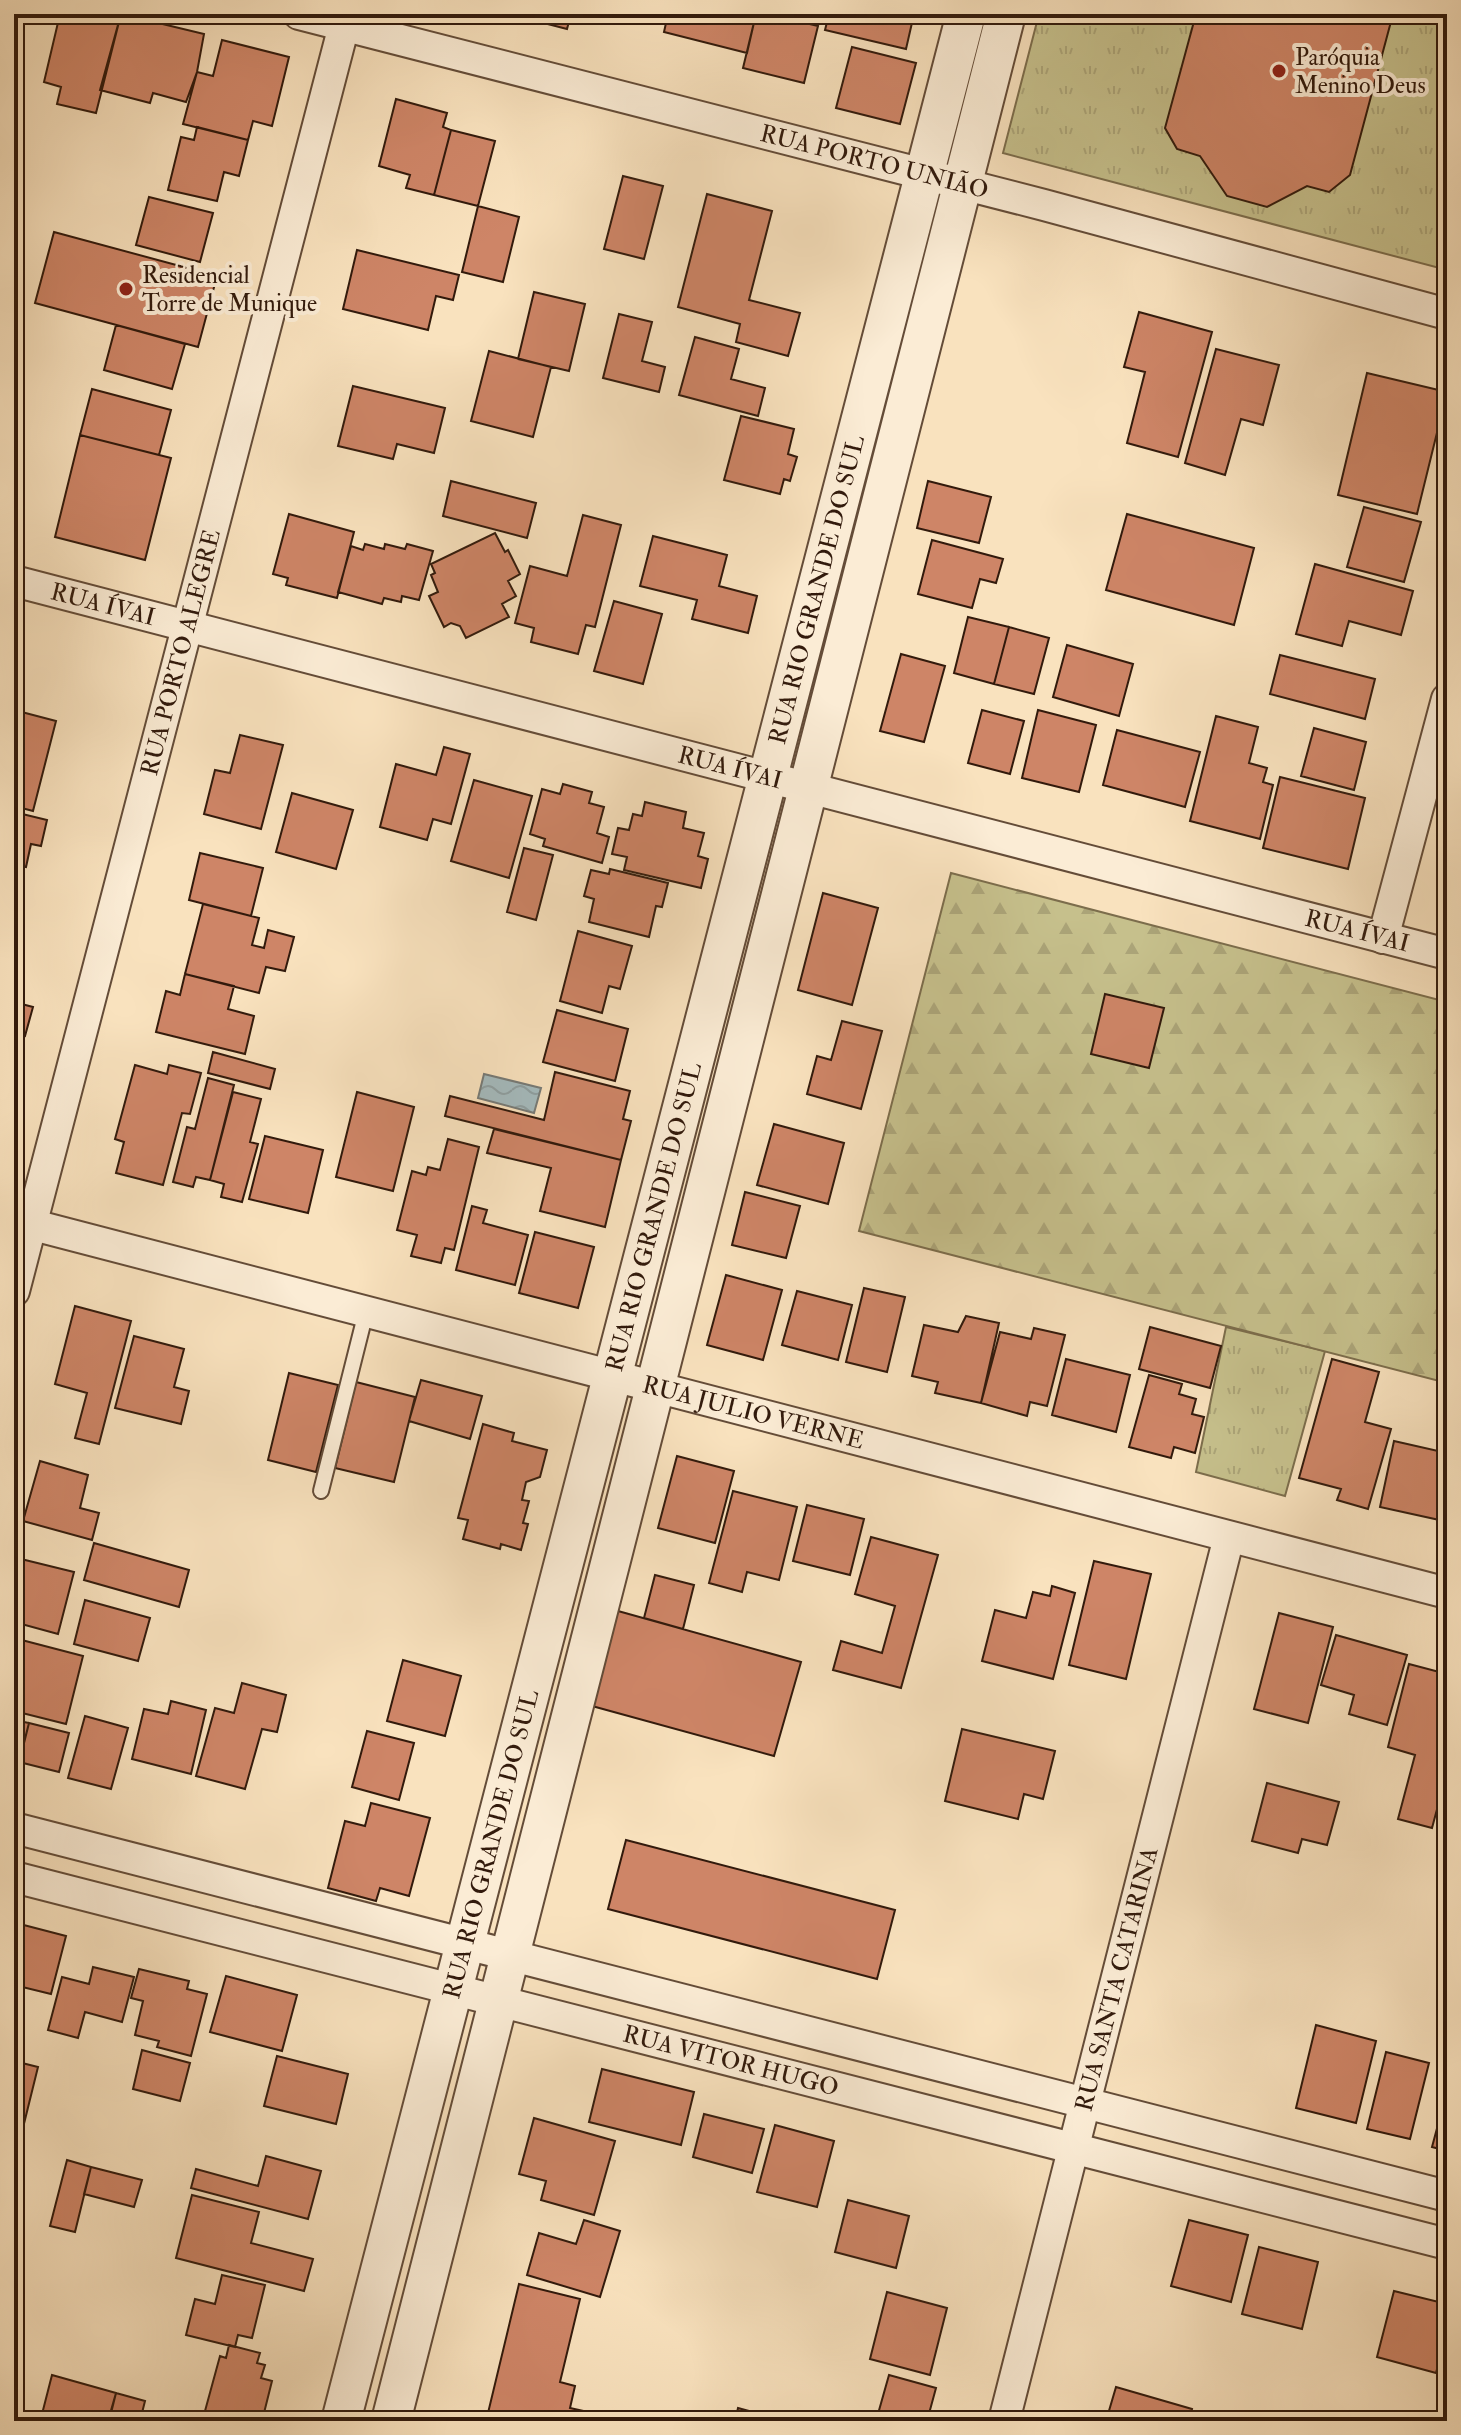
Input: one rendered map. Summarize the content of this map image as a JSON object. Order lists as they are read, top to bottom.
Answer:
{
  "streets": {
    "street": [
      "RUA PORTO UNIÃO",
      "RUA RIO GRANDE DO SUL",
      "RUA ÍVAI",
      "RUA PORTO ALEGRE",
      "RUA JULIO VERNE",
      "RUA SANTA CATARINA",
      "RUA VITOR HUGO"
    ]
  },
  "crossings": [
    ["RUA PORTO UNIÃO", "RUA RIO GRANDE DO SUL"],
    ["RUA PORTO UNIÃO", "RUA PORTO ALEGRE"],
    ["RUA RIO GRANDE DO SUL", "RUA ÍVAI"],
    ["RUA RIO GRANDE DO SUL", "RUA JULIO VERNE"],
    ["RUA RIO GRANDE DO SUL", "RUA VITOR HUGO"],
    ["RUA ÍVAI", "RUA PORTO ALEGRE"],
    ["RUA PORTO ALEGRE", "RUA JULIO VERNE"],
    ["RUA JULIO VERNE", "RUA SANTA CATARINA"],
    ["RUA SANTA CATARINA", "RUA VITOR HUGO"]
  ],
  "places": ["Paróquia Menino Deus", "Residencial Torre de Munique"]
}
